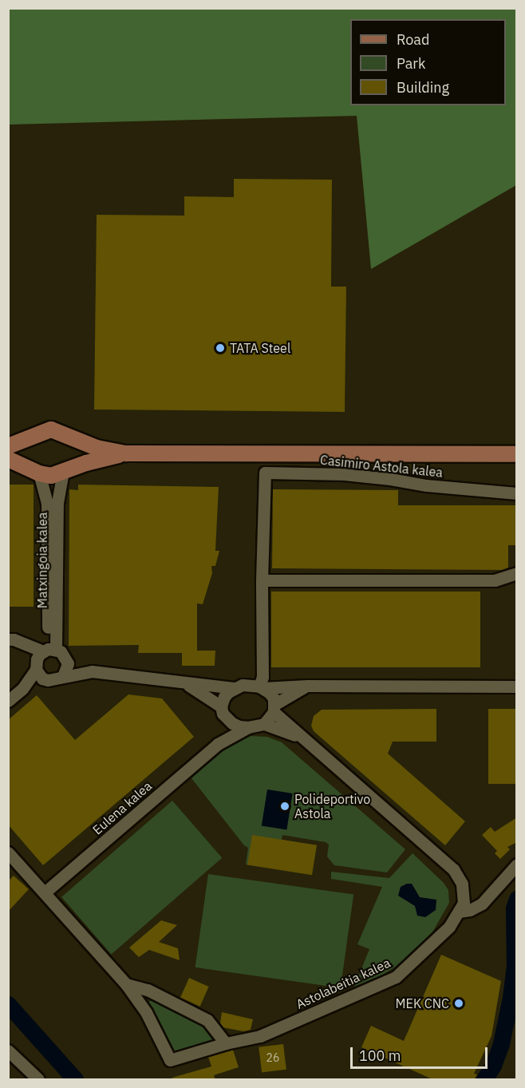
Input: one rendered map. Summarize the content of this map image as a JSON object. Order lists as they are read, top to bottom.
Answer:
{
  "streets": {
    "street": [
      "Casimiro Astola kalea",
      "Matxingoia kalea",
      "Eulena kalea",
      "Astolabeitia kalea"
    ]
  },
  "crossings": [
    ["Casimiro Astola kalea", "Eulena kalea"]
  ],
  "places": ["TATA Steel", "Polideportivo Astola", "MEK CNC"],
  "house_numbers": ["26"],
  "legend": ["Road", "Park", "Building"],
  "scale_bar": "100 m"
}
